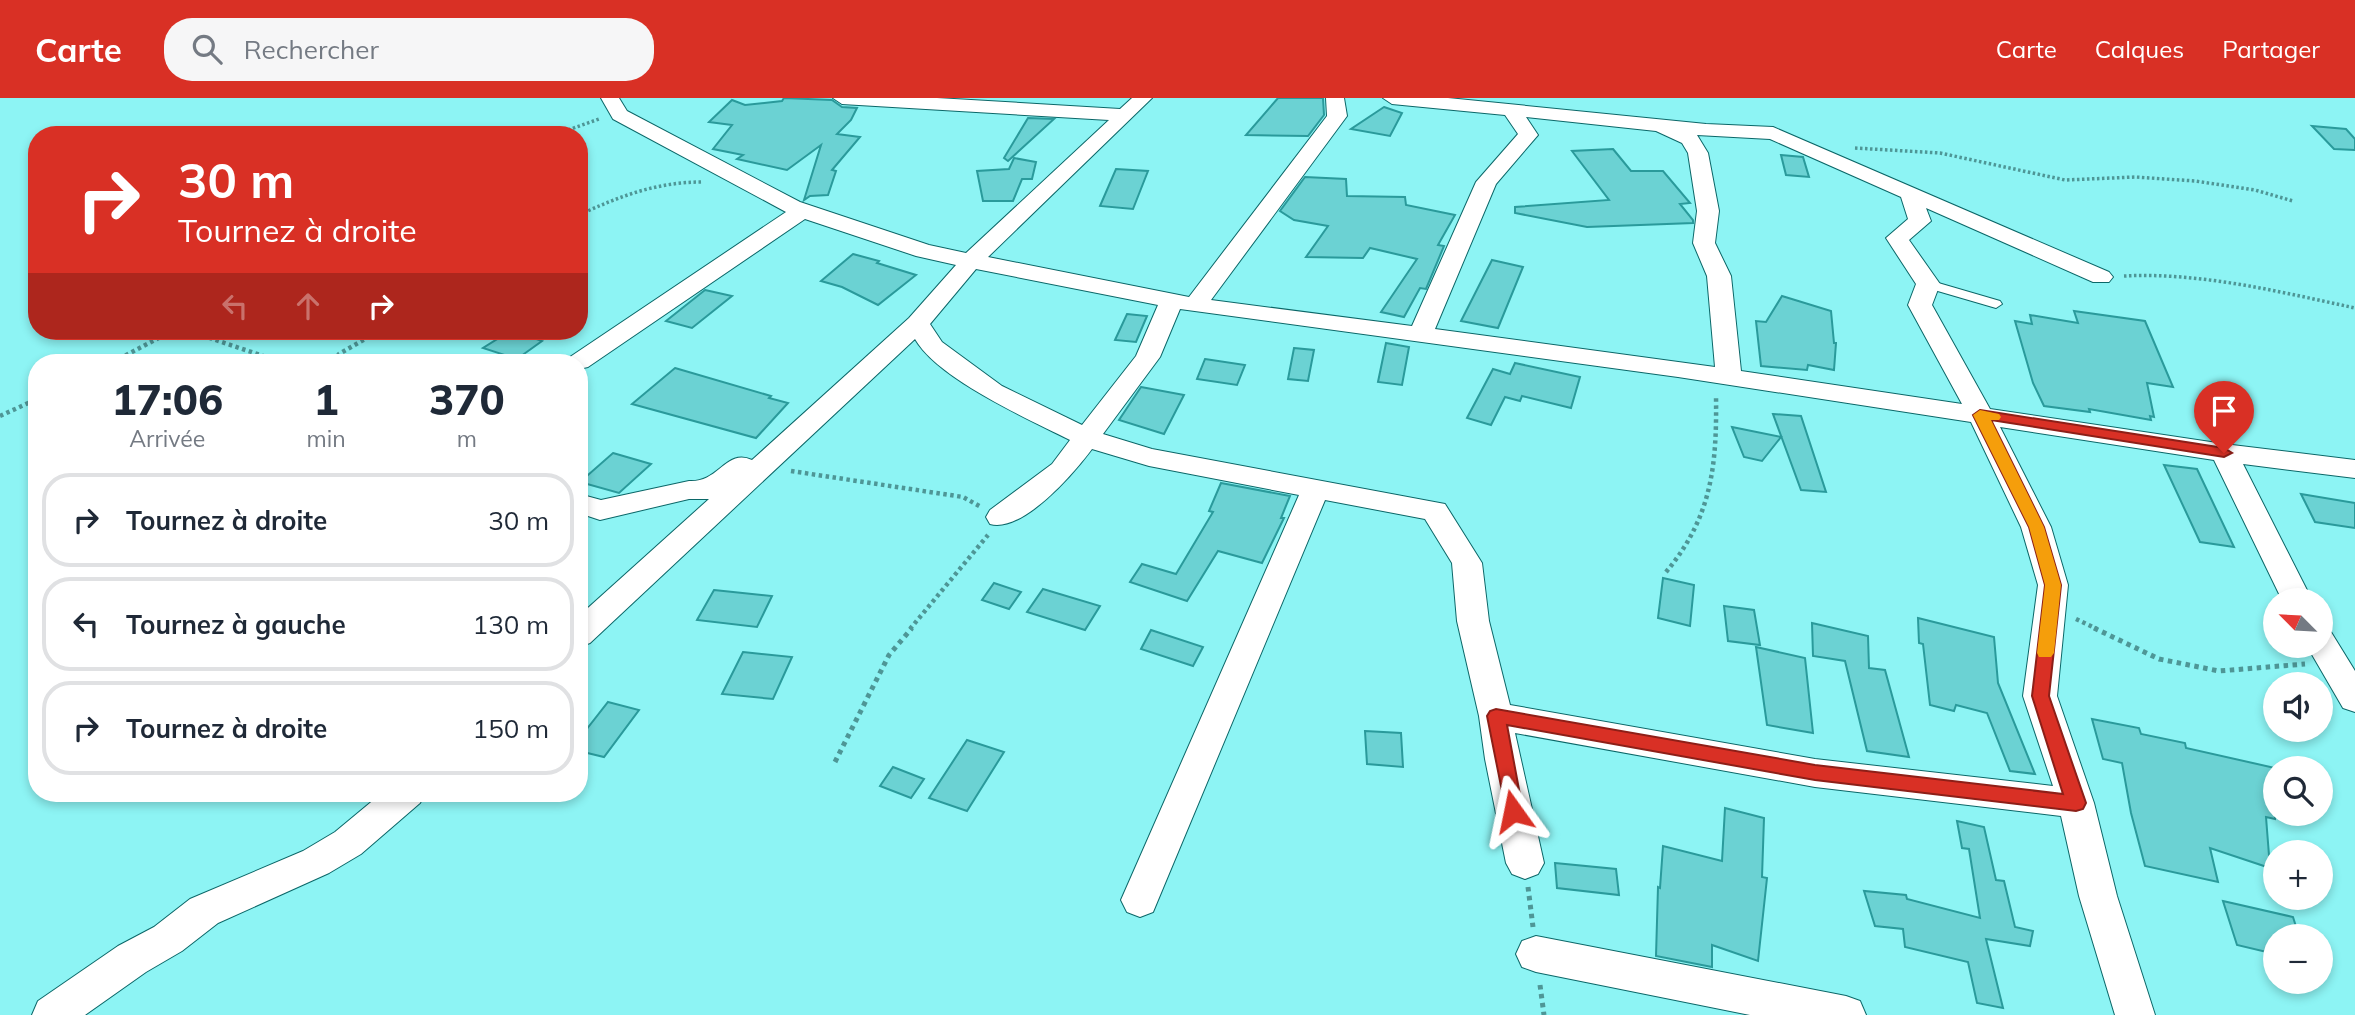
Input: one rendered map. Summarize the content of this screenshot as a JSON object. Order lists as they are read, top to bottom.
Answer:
{
  "north": "top left",
  "page": {
    "header": "Carte",
    "search": "Rechercher",
    "nav": ["Carte", "Calques", "Partager"],
    "turn": ["30 m", "Tournez à droite"],
    "eta": [
      "17:06",
      "Arrivée",
      "1",
      "min",
      "370",
      "m"
    ],
    "list": [
      {
        "name": "Tournez à droite",
        "value": "30 m"
      },
      {
        "name": "Tournez à gauche",
        "value": "130 m"
      },
      {
        "name": "Tournez à droite",
        "value": "150 m"
      }
    ],
    "map_buttons": ["+", "−"]
  }
}
